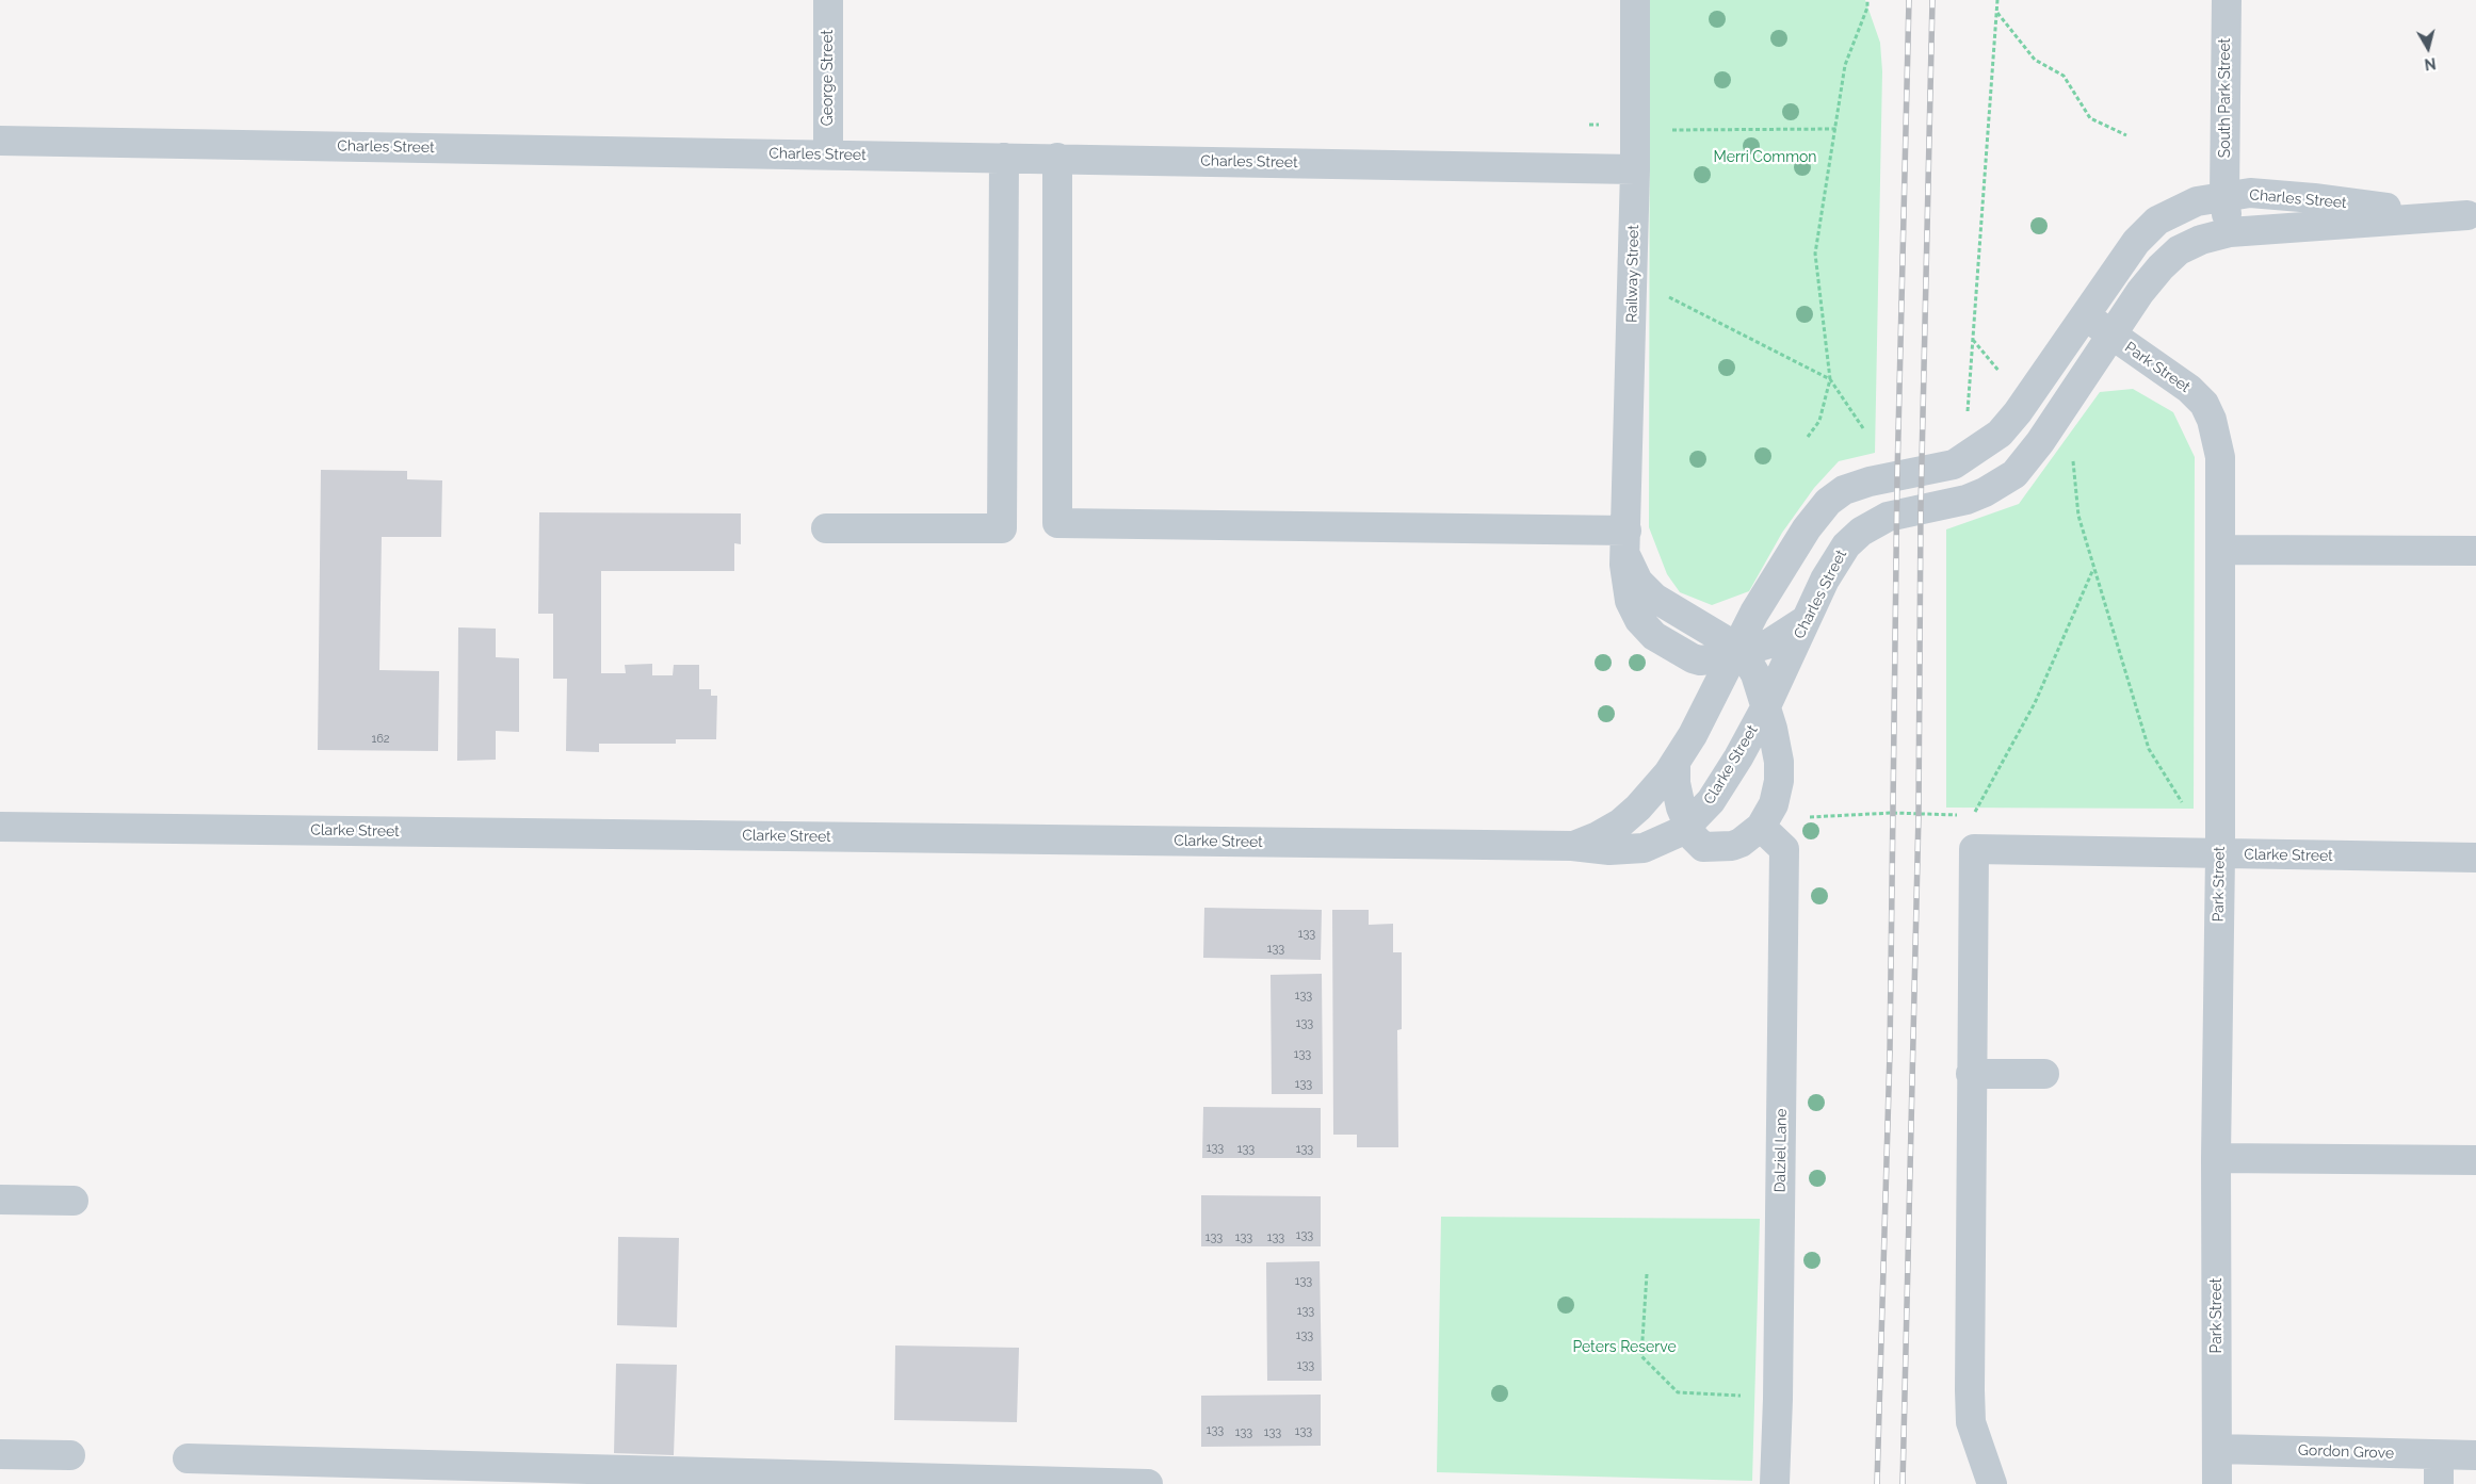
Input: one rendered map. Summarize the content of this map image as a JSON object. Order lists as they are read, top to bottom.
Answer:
{
  "streets": {
    "street": [
      "George Street",
      "South Park Street",
      "Charles Street",
      "Railway Street",
      "Park Street",
      "Clarke Street",
      "Dalziel Lane",
      "Gordon Grove"
    ]
  },
  "crossings": [
    ["George Street", "Charles Street"],
    ["South Park Street", "Charles Street"],
    ["Charles Street", "Railway Street"],
    ["Charles Street", "Park Street"],
    ["Charles Street", "Clarke Street"],
    ["Railway Street", "Clarke Street"],
    ["Park Street", "Clarke Street"],
    ["Park Street", "Gordon Grove"]
  ],
  "parks": ["Merri Common", "Peters Reserve"],
  "house_numbers": [
    "162",
    "133",
    "133",
    "133",
    "133",
    "133",
    "133",
    "133",
    "133",
    "133",
    "133",
    "133",
    "133",
    "133",
    "133",
    "133",
    "133",
    "133",
    "133",
    "133",
    "133",
    "133"
  ],
  "north": "bottom"
}
